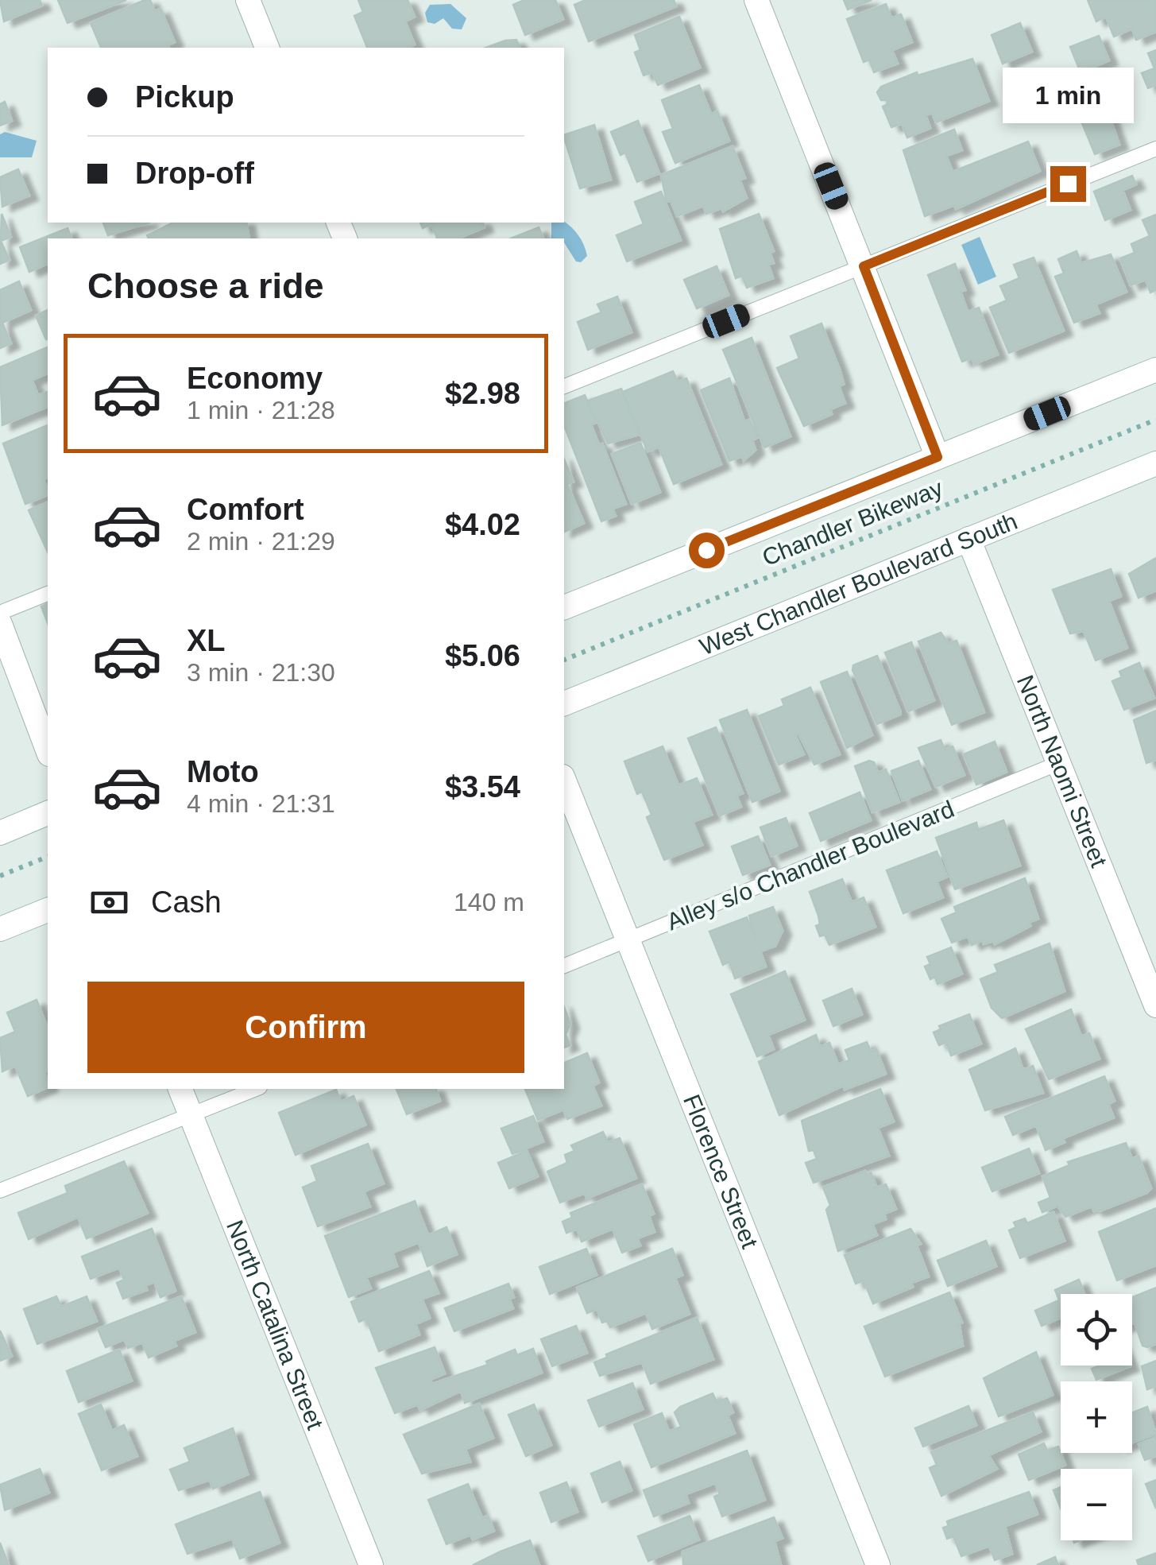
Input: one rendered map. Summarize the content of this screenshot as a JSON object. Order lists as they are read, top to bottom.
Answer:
{
  "streets": {
    "street": [
      "West Chandler Boulevard South",
      "North Naomi Street",
      "Florence Street",
      "North Catalina Street"
    ],
    "lane": ["Alley s/o Chandler Boulevard"],
    "path": ["Chandler Bikeway"]
  },
  "crossings": [
    ["West Chandler Boulevard South", "North Naomi Street"],
    ["North Naomi Street", "Alley s/o Chandler Boulevard"],
    ["Alley s/o Chandler Boulevard", "Florence Street"]
  ],
  "page": {
    "banner": ["Pickup", "Drop-off"],
    "bubble": "1 min",
    "heading": "Choose a ride",
    "list": [
      {
        "name": "Economy",
        "note": "1 min · 21:28",
        "value": "$2.98"
      },
      {
        "name": "Comfort",
        "note": "2 min · 21:29",
        "value": "$4.02"
      },
      {
        "name": "XL",
        "note": "3 min · 21:30",
        "value": "$5.06"
      },
      {
        "name": "Moto",
        "note": "4 min · 21:31",
        "value": "$3.54"
      }
    ],
    "pay": ["Cash", "140 m"],
    "buttons": "Confirm",
    "map_buttons": ["+", "−"]
  }
}
